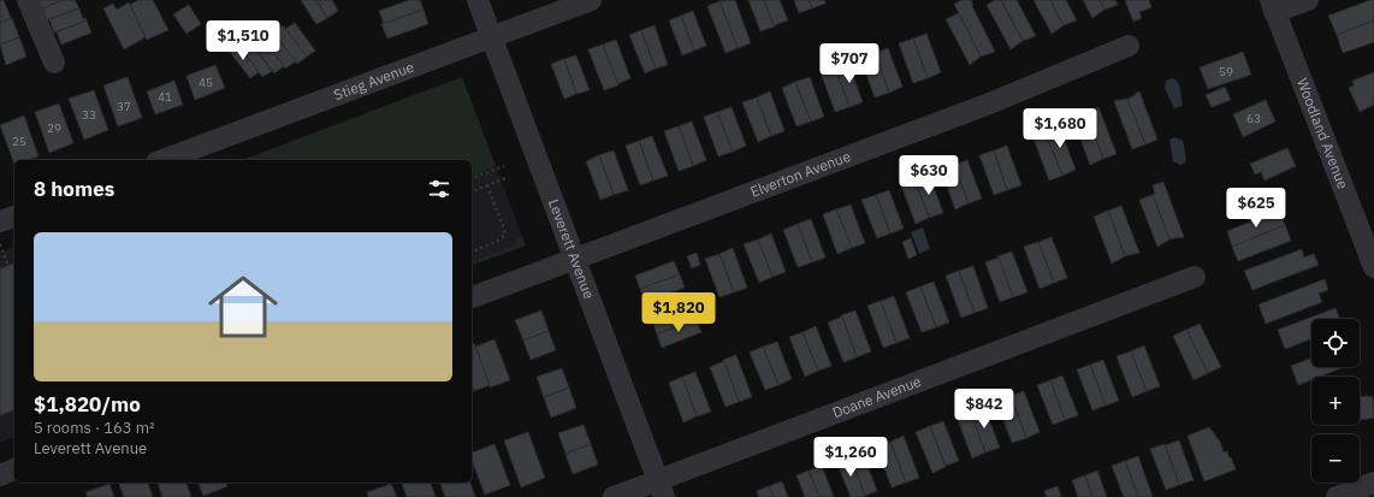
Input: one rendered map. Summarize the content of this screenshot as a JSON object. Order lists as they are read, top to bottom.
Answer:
{
  "streets": {
    "street": [
      "Stieg Avenue",
      "Woodland Avenue",
      "Elverton Avenue",
      "Leverett Avenue",
      "Doane Avenue"
    ]
  },
  "crossings": [
    ["Stieg Avenue", "Leverett Avenue"],
    ["Elverton Avenue", "Leverett Avenue"],
    ["Leverett Avenue", "Doane Avenue"]
  ],
  "house_numbers": [
    "59",
    "45",
    "41",
    "37",
    "33",
    "63",
    "29",
    "25"
  ],
  "page": {
    "price": [
      "$1,510",
      "$707",
      "$1,680",
      "$630",
      "$625",
      "$1,820",
      "$842",
      "$1,260"
    ],
    "heading": "8 homes",
    "list": [
      {
        "name": "$1,820/mo",
        "note": "5 rooms · 163 m² · Leverett Avenue"
      }
    ],
    "map_buttons": ["+", "−"]
  }
}
